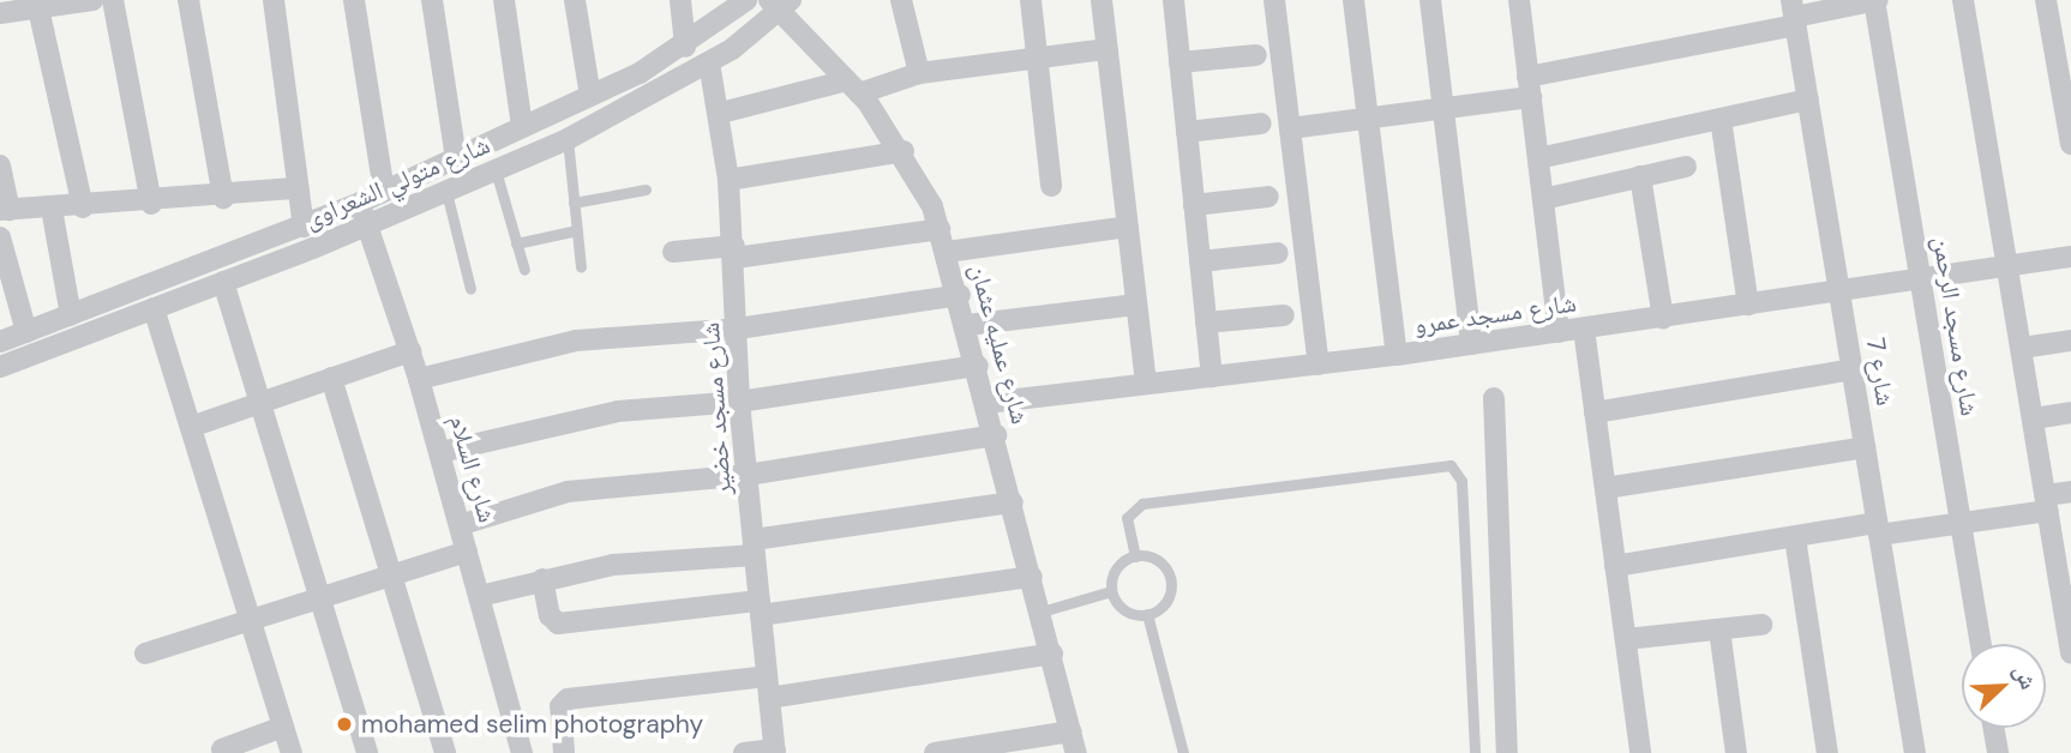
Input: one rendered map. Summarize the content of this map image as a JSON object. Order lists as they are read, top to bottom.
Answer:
{
  "streets": {
    "street": [
      "شارع متولي الشعراوى",
      "شارع مسجد عمرو",
      "شارع مسجد الرحمن",
      "شارع عمليه عثمان",
      "شارع 7",
      "شارع مسجد خضير",
      "شارع السلام"
    ]
  },
  "crossings": [
    ["شارع متولي الشعراوى", "شارع عمليه عثمان"],
    ["شارع متولي الشعراوى", "شارع مسجد خضير"],
    ["شارع متولي الشعراوى", "شارع السلام"],
    ["شارع مسجد عمرو", "شارع مسجد الرحمن"],
    ["شارع مسجد عمرو", "شارع عمليه عثمان"],
    ["شارع مسجد عمرو", "شارع 7"]
  ],
  "places": ["mohamed selim photography"],
  "north": "top right"
}
